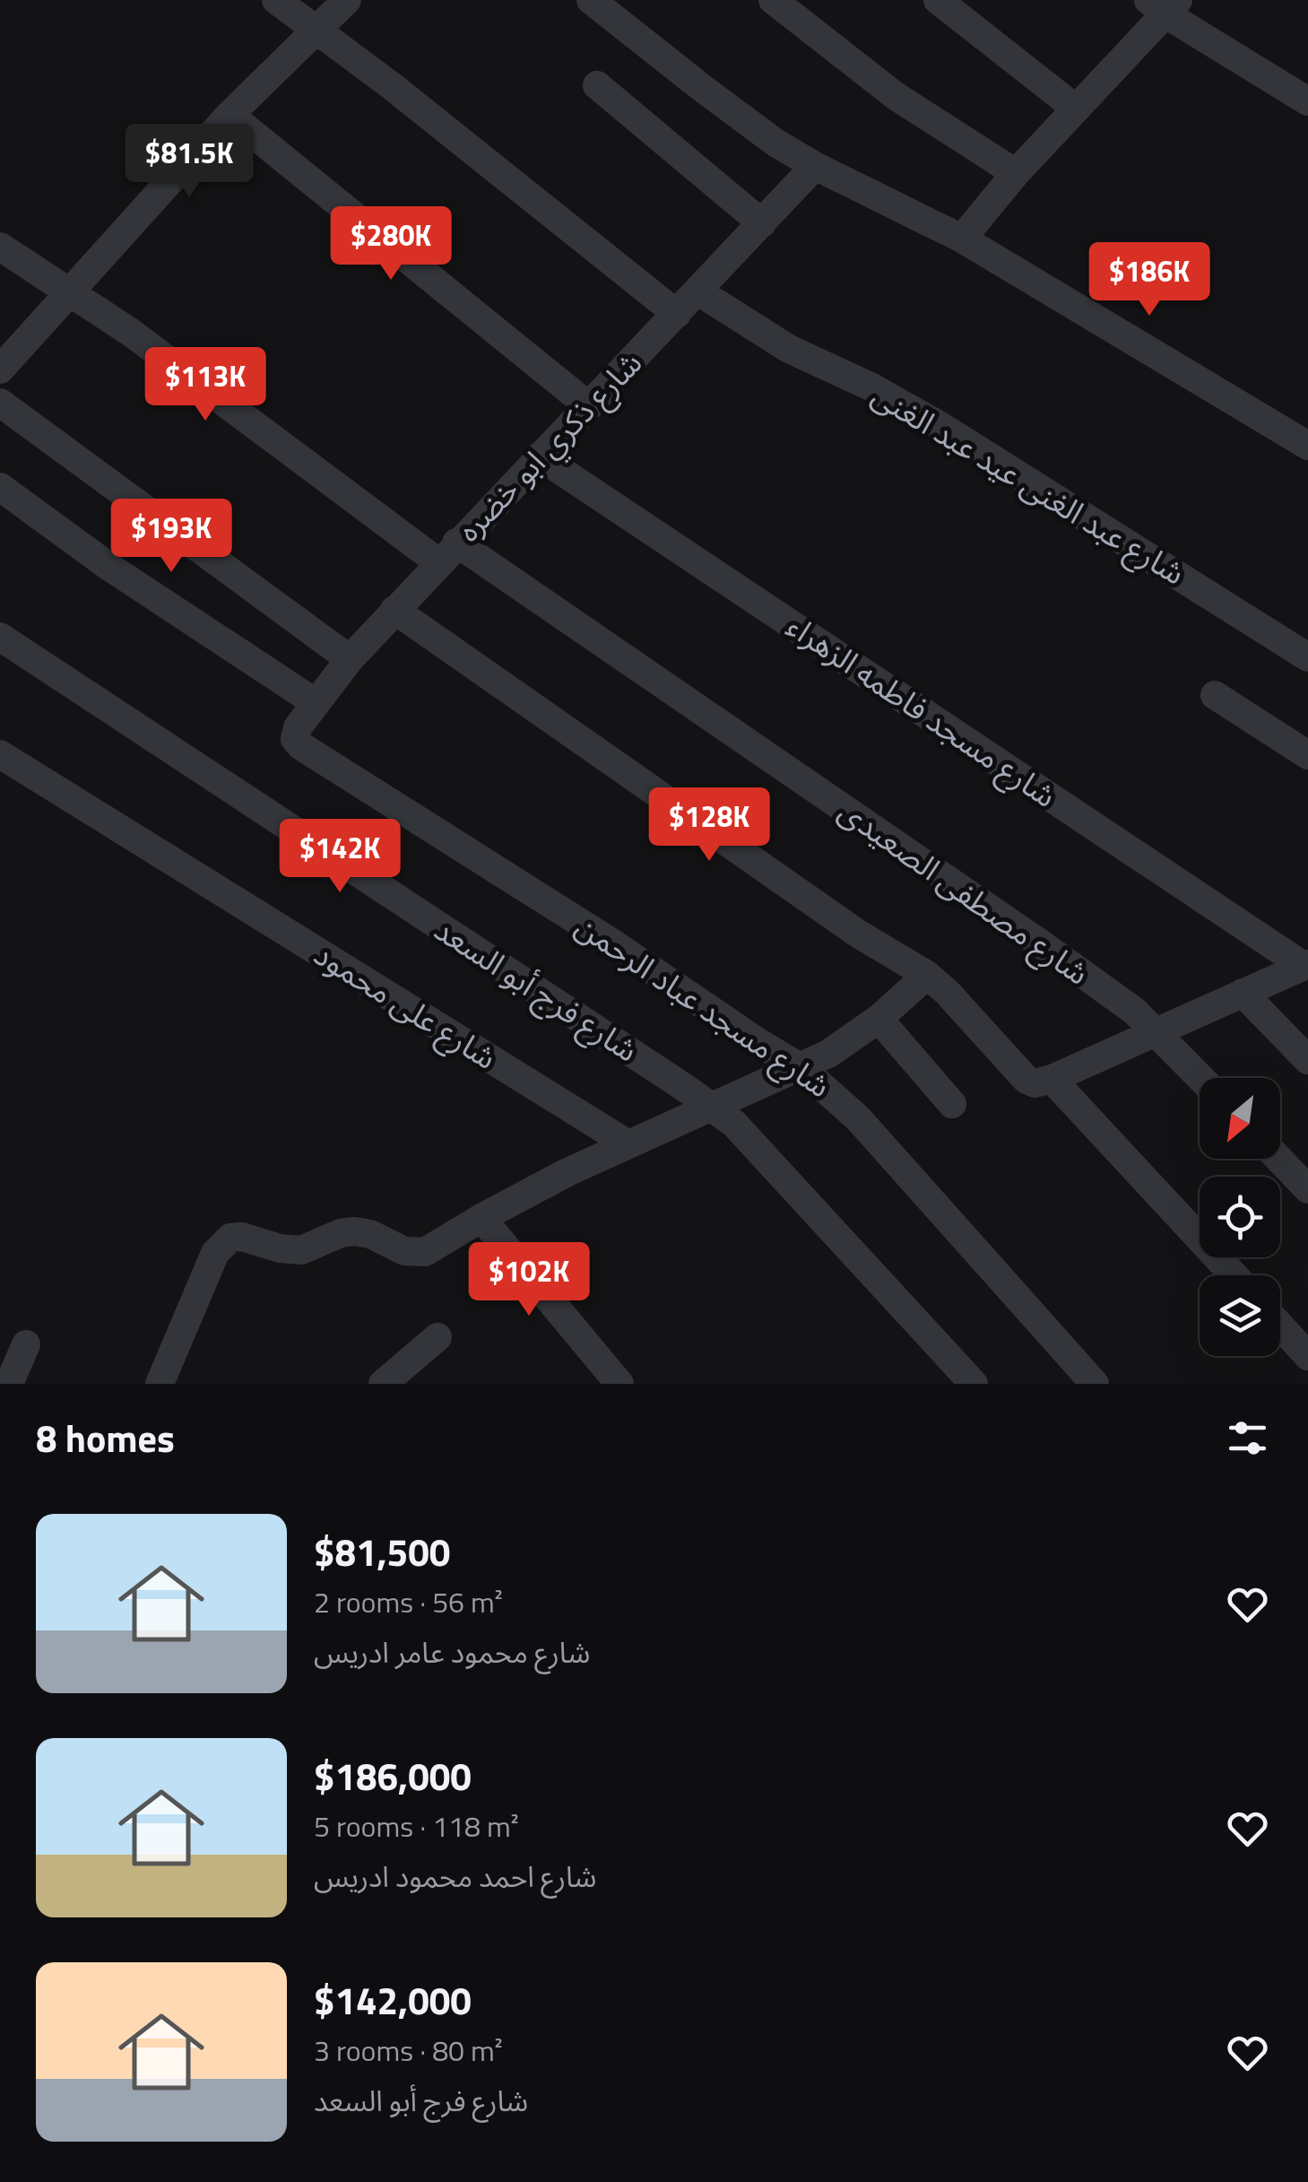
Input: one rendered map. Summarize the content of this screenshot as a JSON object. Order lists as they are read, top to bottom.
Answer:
{
  "streets": {
    "street": [
      "شارع ذكري ابو خضره",
      "شارع عبد الغنى عيد عبد الغنى",
      "شارع مسجد فاطمه الزهراء",
      "شارع مصطفى الصعيدى",
      "شارع فرج أبو السعد",
      "شارع على محمود",
      "شارع مسجد عباد الرحمن"
    ]
  },
  "crossings": [
    ["شارع ذكري ابو خضره", "شارع عبد الغنى عيد عبد الغنى"],
    ["شارع ذكري ابو خضره", "شارع مسجد فاطمه الزهراء"],
    ["شارع ذكري ابو خضره", "شارع مصطفى الصعيدى"],
    ["شارع ذكري ابو خضره", "شارع مسجد عباد الرحمن"]
  ],
  "north": "bottom left",
  "page": {
    "price": [
      "$81.5K",
      "$280K",
      "$186K",
      "$113K",
      "$193K",
      "$128K",
      "$142K",
      "$102K"
    ],
    "heading": "8 homes",
    "list": [
      {
        "name": "$81,500",
        "note": "2 rooms · 56 m² · شارع محمود عامر ادريس"
      },
      {
        "name": "$186,000",
        "note": "5 rooms · 118 m² · شارع احمد محمود ادريس"
      },
      {
        "name": "$142,000",
        "note": "3 rooms · 80 m² · شارع فرج أبو السعد"
      }
    ]
  }
}
